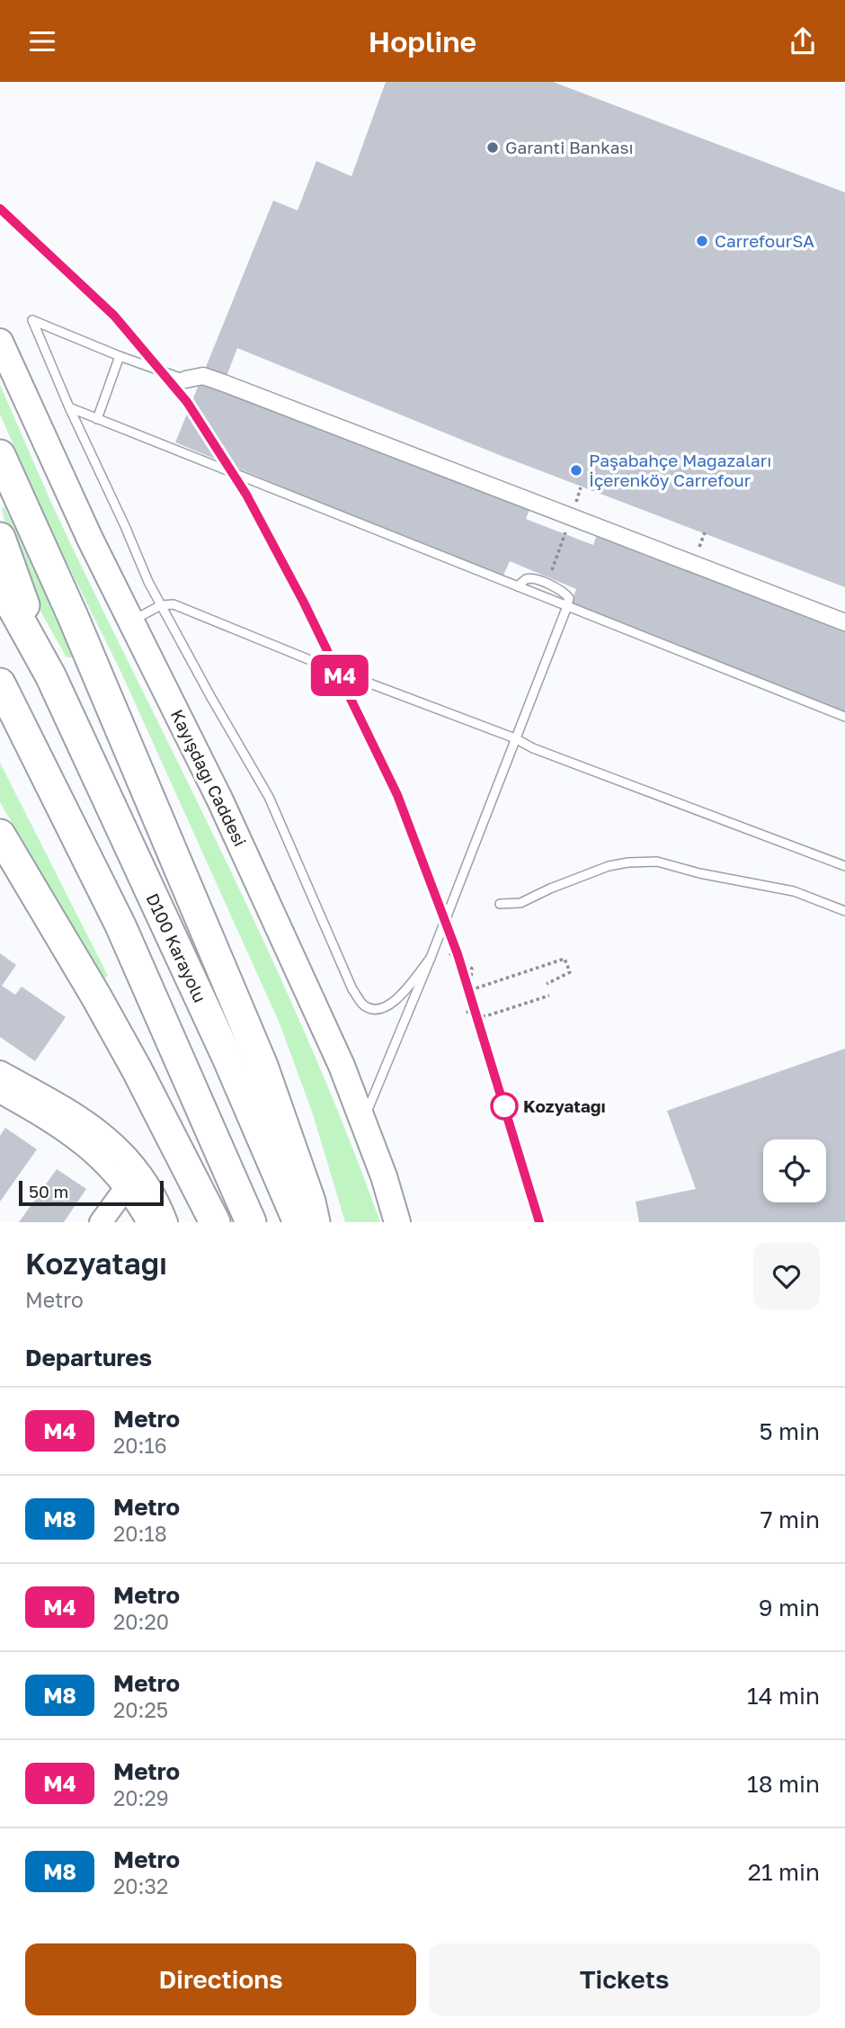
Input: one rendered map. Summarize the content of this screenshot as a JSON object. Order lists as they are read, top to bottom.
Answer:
{
  "streets": {
    "highway": ["D100 Karayolu"],
    "main road": ["Kayışdağı Caddesi"]
  },
  "places": [
    "Garanti Bankası",
    "CarrefourSA",
    "Paşabahçe Mağazaları İçerenköy Carrefour",
    "Kozyatağı"
  ],
  "lines": ["metro line M4"],
  "scale_bar": "50 m",
  "page": {
    "header": "Hopline",
    "on_map": "M4",
    "scale": "50 m",
    "heading": [
      ["Kozyatağı", "Metro"],
      "Departures"
    ],
    "list": [
      {
        "mark": "M4",
        "name": "Metro",
        "note": "20:16",
        "value": "5 min"
      },
      {
        "mark": "M8",
        "name": "Metro",
        "note": "20:18",
        "value": "7 min"
      },
      {
        "mark": "M4",
        "name": "Metro",
        "note": "20:20",
        "value": "9 min"
      },
      {
        "mark": "M8",
        "name": "Metro",
        "note": "20:25",
        "value": "14 min"
      },
      {
        "mark": "M4",
        "name": "Metro",
        "note": "20:29",
        "value": "18 min"
      },
      {
        "mark": "M8",
        "name": "Metro",
        "note": "20:32",
        "value": "21 min"
      }
    ],
    "buttons": ["Directions", "Tickets"]
  }
}
